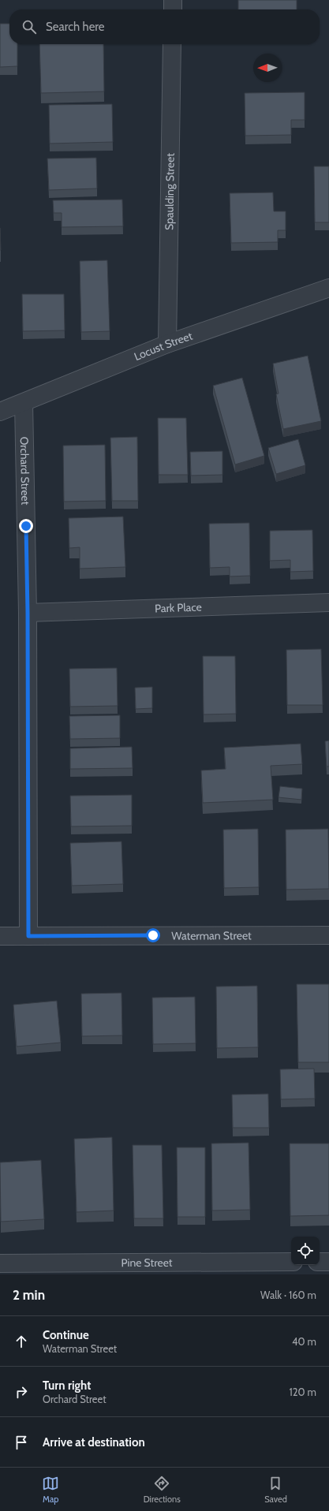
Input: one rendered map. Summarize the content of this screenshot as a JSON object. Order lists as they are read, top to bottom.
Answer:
{
  "streets": {
    "street": [
      "Spaulding Street",
      "Locust Street",
      "Orchard Street",
      "Park Place",
      "Waterman Street",
      "Pine Street"
    ]
  },
  "crossings": [
    ["Spaulding Street", "Locust Street"],
    ["Locust Street", "Orchard Street"],
    ["Orchard Street", "Park Place"],
    ["Orchard Street", "Waterman Street"]
  ],
  "north": "left",
  "page": {
    "search": "Search here",
    "heading": ["2 min", "Walk · 160 m"],
    "list": [
      ["Continue", "Waterman Street", "40 m"],
      ["Turn right", "Orchard Street", "120 m"],
      "Arrive at destination"
    ],
    "nav": ["Map", "Directions", "Saved"]
  }
}
